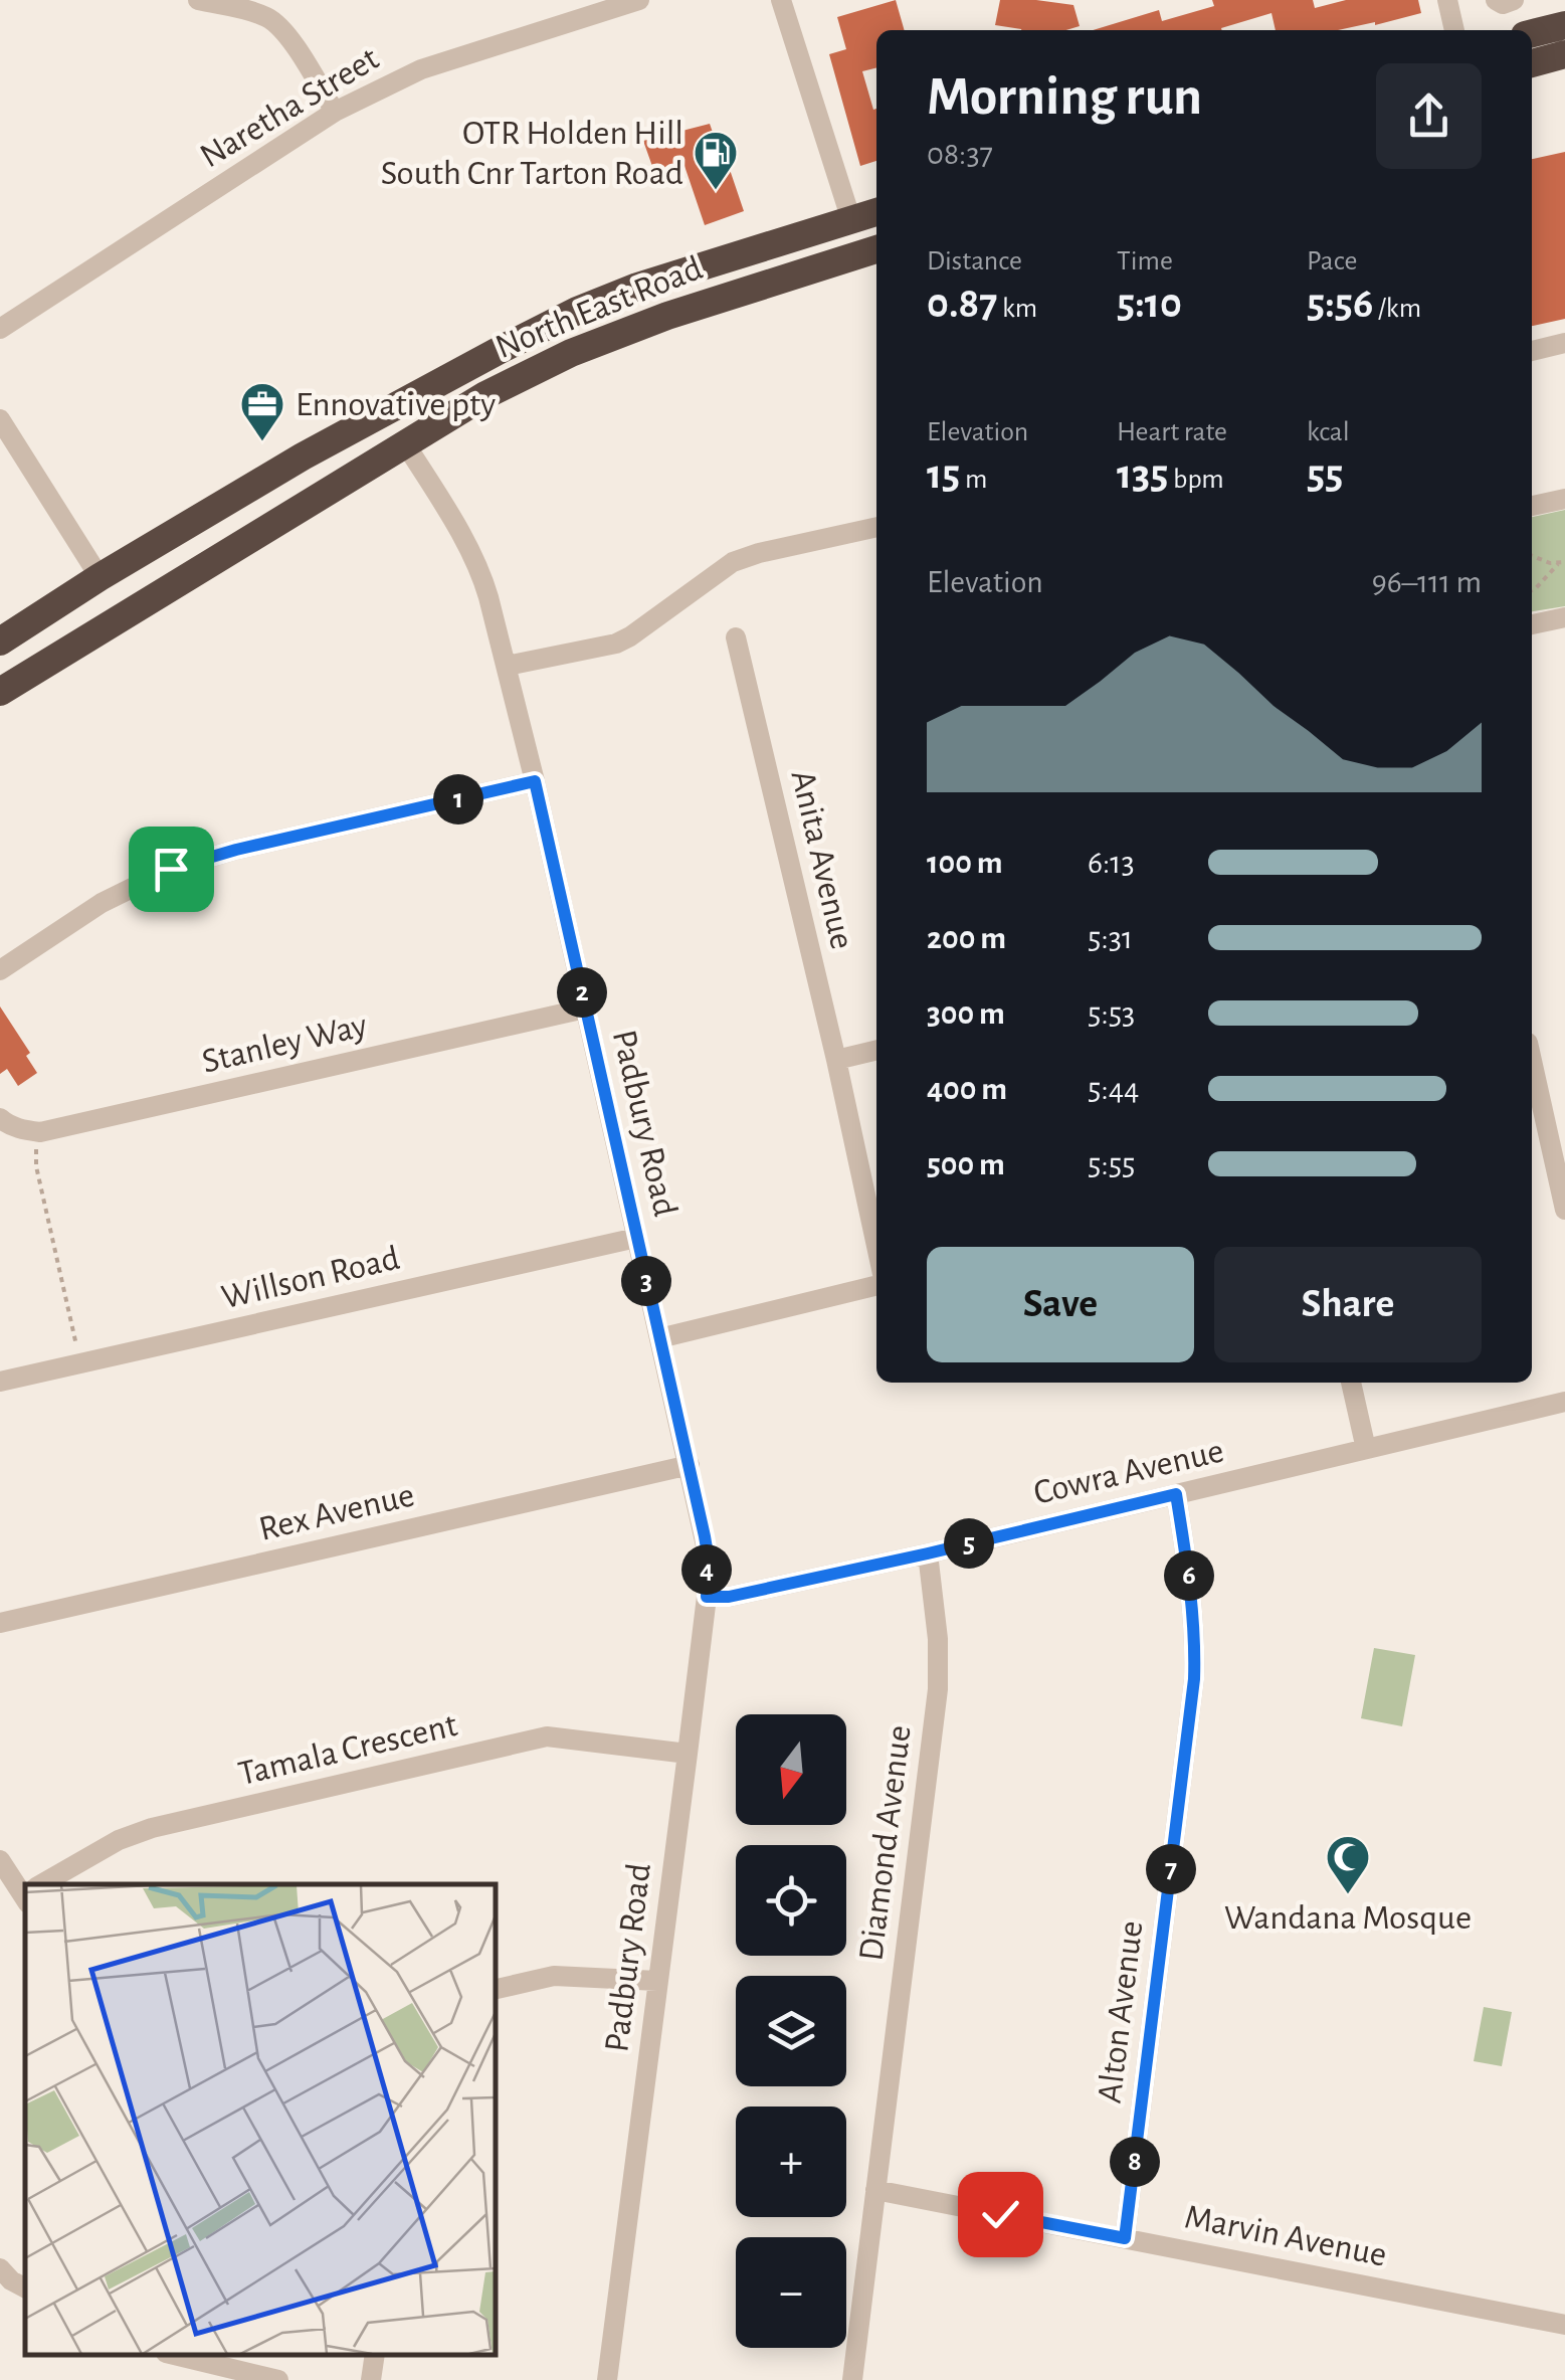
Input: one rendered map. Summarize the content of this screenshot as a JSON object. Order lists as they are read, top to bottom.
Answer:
{
  "streets": {
    "highway": ["North East Road"],
    "street": [
      "Naretha Street",
      "Anita Avenue",
      "Stanley Way",
      "Padbury Road",
      "Willson Road",
      "Cowra Avenue",
      "Rex Avenue",
      "Tamala Crescent",
      "Diamond Avenue",
      "Alton Avenue",
      "Marvin Avenue"
    ]
  },
  "crossings": [
    ["North East Road", "Padbury Road"],
    ["Stanley Way", "Padbury Road"],
    ["Padbury Road", "Willson Road"],
    ["Padbury Road", "Cowra Avenue"],
    ["Padbury Road", "Rex Avenue"],
    ["Padbury Road", "Tamala Crescent"],
    ["Cowra Avenue", "Diamond Avenue"],
    ["Cowra Avenue", "Alton Avenue"],
    ["Diamond Avenue", "Marvin Avenue"],
    ["Alton Avenue", "Marvin Avenue"]
  ],
  "places": {
    "fuel station": ["OTR Holden Hill South Cnr Tarton Road"],
    "office": ["Ennovative pty"],
    "mosque": ["Wandana Mosque"]
  },
  "north": "bottom",
  "page": {
    "heading": ["Morning run", "08:37"],
    "stats": [
      ["Distance", "0.87 km"],
      ["Time", "5:10"],
      ["Pace", "5:56 /km"],
      ["Elevation", "15 m"],
      ["Heart rate", "135 bpm"],
      ["kcal", "55"]
    ],
    "chart": ["Elevation", "96–111 m"],
    "pins": [
      "1",
      "2",
      "3",
      "5",
      "4",
      "6",
      "7",
      "8"
    ],
    "list": [
      {
        "name": "100 m",
        "note": "6:13"
      },
      {
        "name": "200 m",
        "note": "5:31"
      },
      {
        "name": "300 m",
        "note": "5:53"
      },
      {
        "name": "400 m",
        "note": "5:44"
      },
      {
        "name": "500 m",
        "note": "5:55"
      }
    ],
    "buttons": ["Save", "Share"],
    "map_buttons": ["+", "−"]
  }
}
